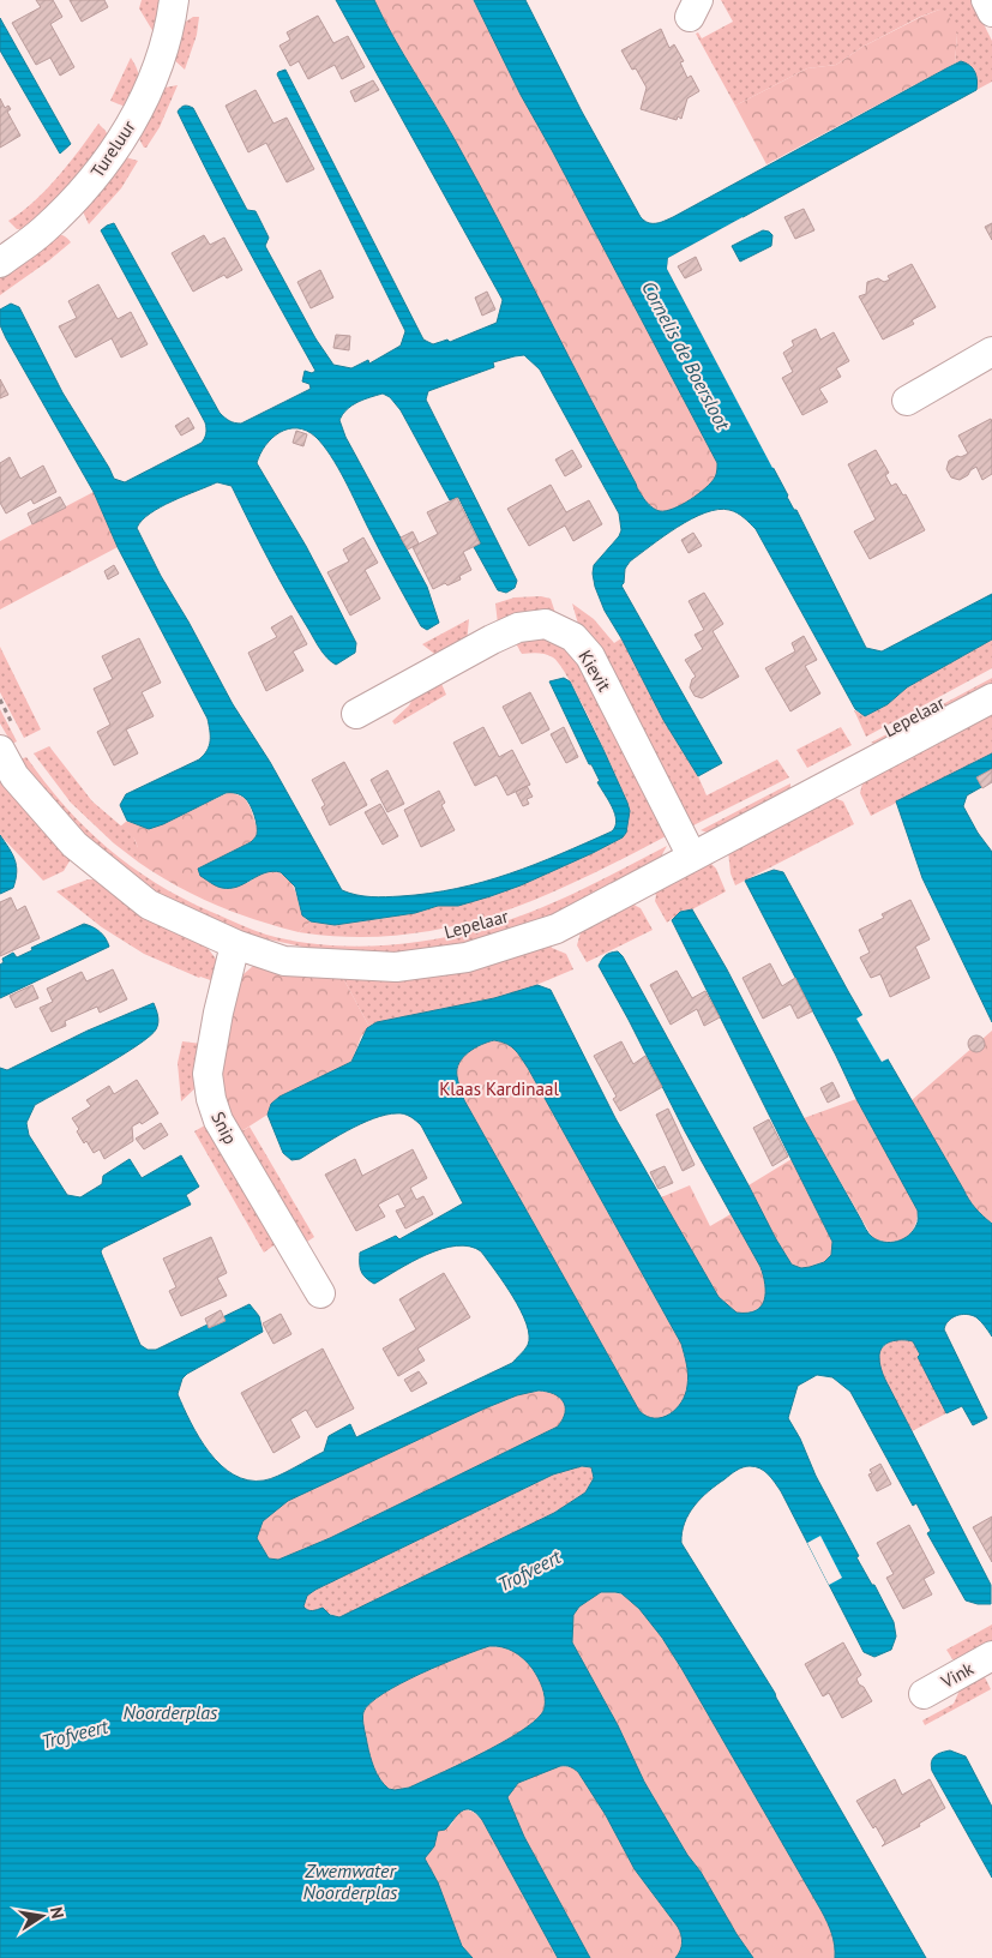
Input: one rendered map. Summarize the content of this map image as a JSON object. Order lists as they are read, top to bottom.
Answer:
{
  "streets": {
    "street": [
      "Tureluur",
      "Kievit",
      "Lepelaar",
      "Snip",
      "Vink"
    ]
  },
  "crossings": [
    ["Kievit", "Lepelaar"],
    ["Lepelaar", "Snip"]
  ],
  "water": [
    "Cornelis de Boersloot",
    "Trofveert",
    "Noorderplas",
    "Zwemwater Noorderplas"
  ],
  "parks": ["Klaas Kardinaal"],
  "north": "right"
}
